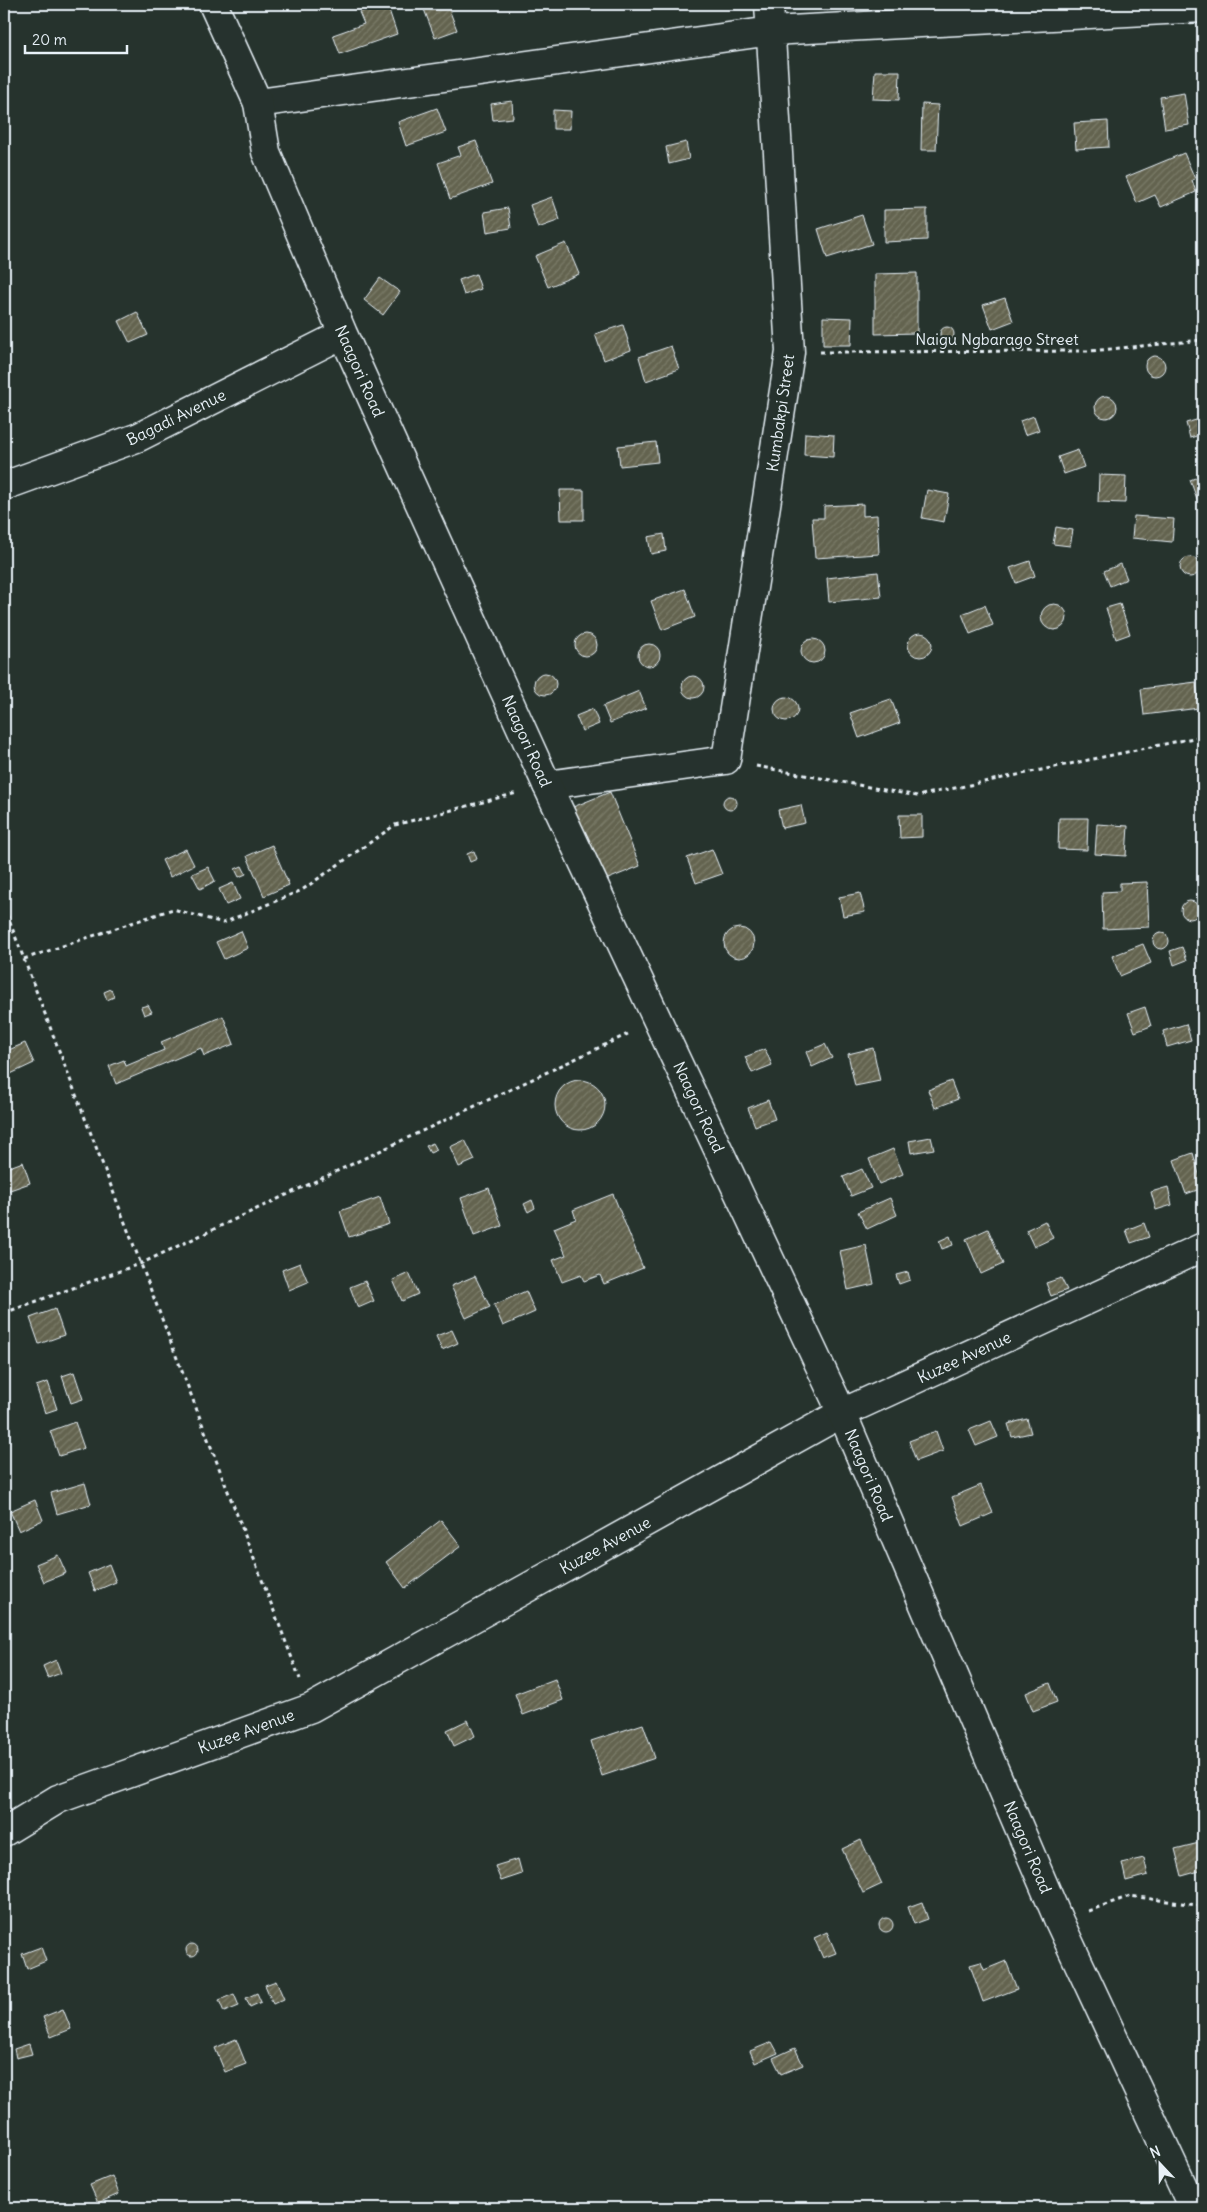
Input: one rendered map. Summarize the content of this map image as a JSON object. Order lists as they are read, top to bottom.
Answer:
{
  "streets": {
    "street": [
      "Naagori Road",
      "Kumbakpi Street",
      "Bagadi Avenue",
      "Kuzee Avenue"
    ],
    "path": ["Naigu Ngbarago Street"]
  },
  "crossings": [
    ["Naigu Ngbarago Street", "Kumbakpi Street"],
    ["Naagori Road", "Bagadi Avenue"],
    ["Naagori Road", "Kuzee Avenue"]
  ],
  "scale_bar": "20 m",
  "north": "top"
}
